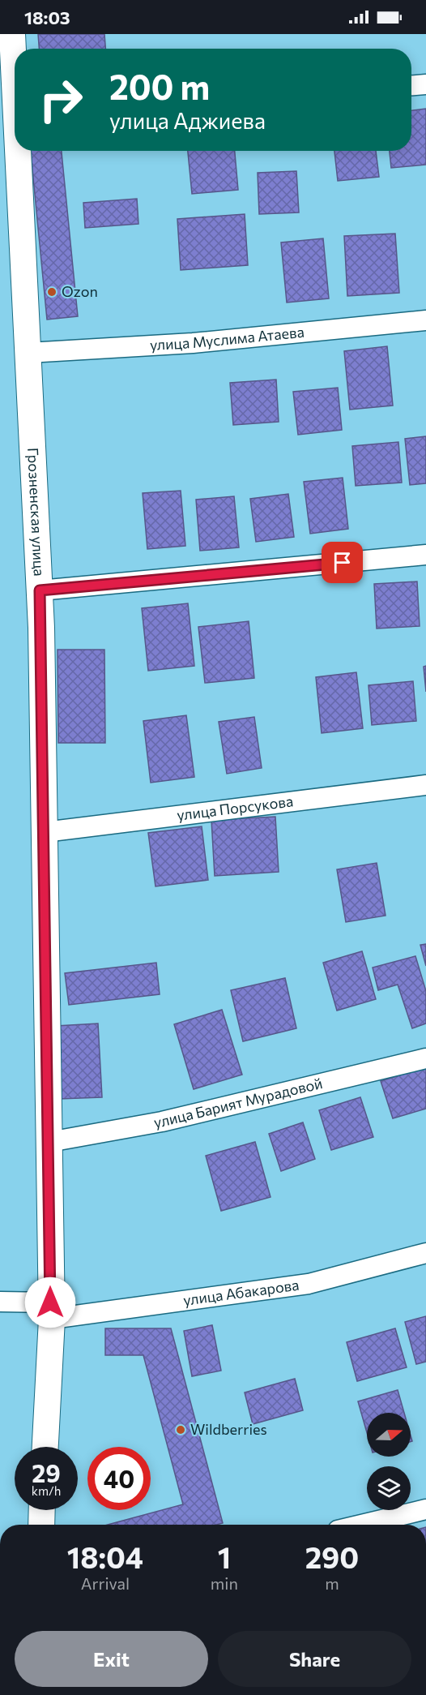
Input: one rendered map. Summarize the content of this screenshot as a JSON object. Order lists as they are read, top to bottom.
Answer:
{
  "streets": {
    "street": [
      "улица Муслима Атаева",
      "Грозненская улица",
      "улица Порсукова",
      "улица Барият Мурадовой",
      "улица Абакарова"
    ]
  },
  "crossings": [
    ["улица Муслима Атаева", "Грозненская улица"],
    ["Грозненская улица", "улица Порсукова"],
    ["Грозненская улица", "улица Барият Мурадовой"],
    ["Грозненская улица", "улица Абакарова"]
  ],
  "places": ["Ozon", "Wildberries"],
  "north": "right",
  "page": {
    "status": "18:03",
    "turn": ["200 m", "улица Аджиева"],
    "speed": "29 km/h",
    "limit": "40",
    "eta": [
      "18:04",
      "Arrival",
      "1",
      "min",
      "290",
      "m"
    ],
    "buttons": ["Exit", "Share"]
  }
}
